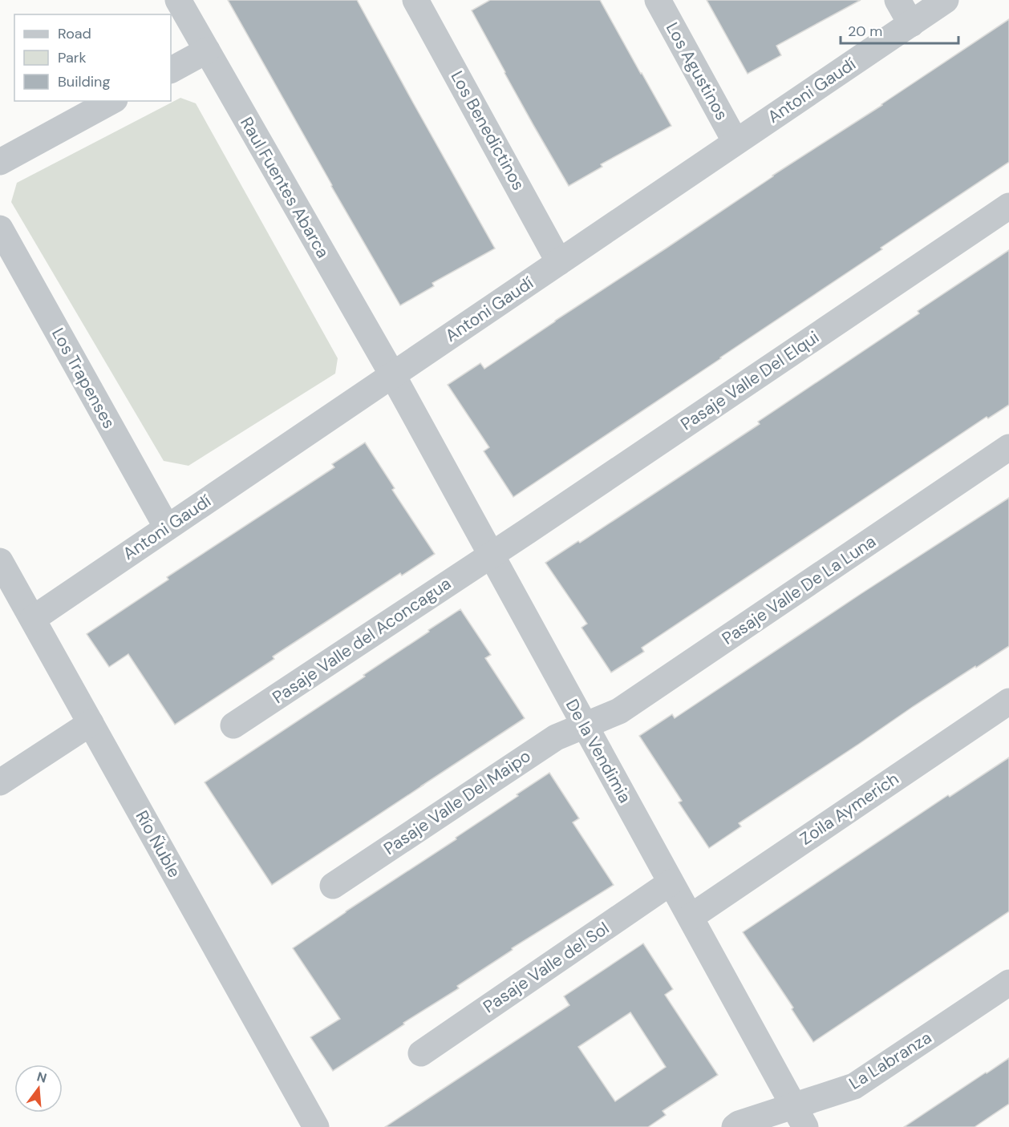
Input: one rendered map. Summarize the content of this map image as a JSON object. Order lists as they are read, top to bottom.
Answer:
{
  "streets": {
    "street": [
      "Los Agustinos",
      "Antoni Gaudí",
      "Los Benedictinos",
      "Raul Fuentes Abarca",
      "Los Trapenses",
      "Pasaje Valle Del Elqui",
      "Pasaje Valle De La Luna",
      "Pasaje Valle del Aconcagua",
      "De la Vendimia",
      "Pasaje Valle Del Maipo",
      "Zoila Aymerich",
      "Río Ñuble",
      "Pasaje Valle del Sol",
      "La Labranza"
    ]
  },
  "crossings": [
    ["Los Agustinos", "Antoni Gaudí"],
    ["Antoni Gaudí", "Los Benedictinos"],
    ["Antoni Gaudí", "Raul Fuentes Abarca"],
    ["Antoni Gaudí", "Los Trapenses"],
    ["Antoni Gaudí", "De la Vendimia"],
    ["Antoni Gaudí", "Río Ñuble"],
    ["Raul Fuentes Abarca", "De la Vendimia"],
    ["Pasaje Valle Del Elqui", "Pasaje Valle del Aconcagua"],
    ["Pasaje Valle Del Elqui", "De la Vendimia"],
    ["Pasaje Valle De La Luna", "De la Vendimia"],
    ["Pasaje Valle De La Luna", "Pasaje Valle Del Maipo"],
    ["Pasaje Valle del Aconcagua", "De la Vendimia"],
    ["De la Vendimia", "Pasaje Valle Del Maipo"],
    ["De la Vendimia", "Zoila Aymerich"],
    ["De la Vendimia", "Pasaje Valle del Sol"],
    ["De la Vendimia", "La Labranza"]
  ],
  "legend": ["Road", "Park", "Building"],
  "scale_bar": "20 m",
  "north": "top"
}
